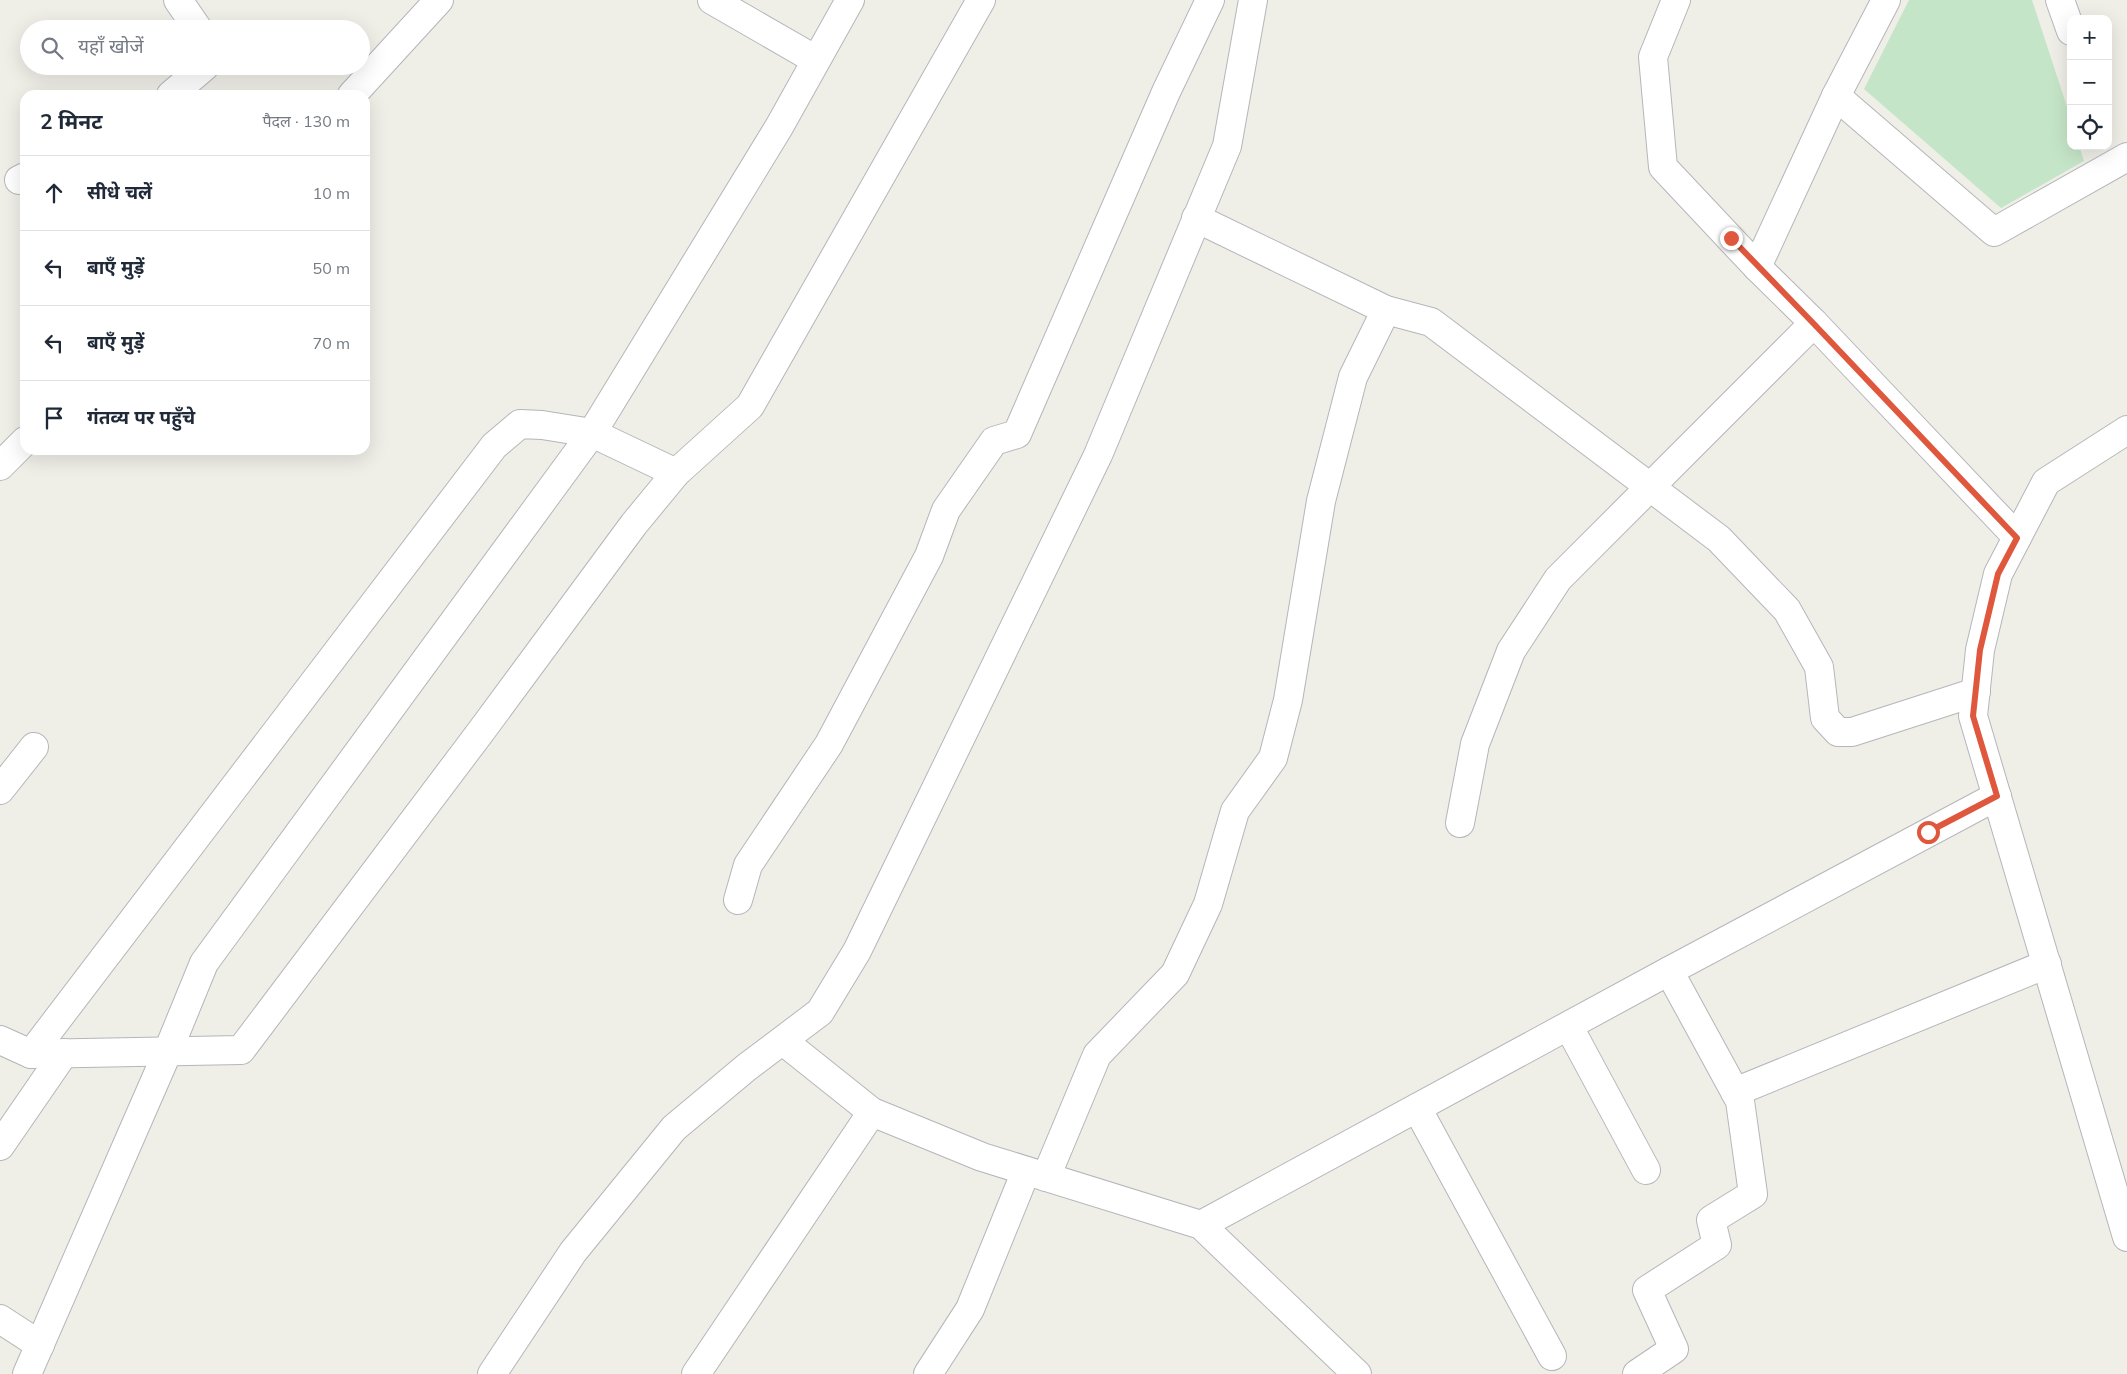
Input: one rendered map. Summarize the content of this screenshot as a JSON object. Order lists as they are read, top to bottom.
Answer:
{
  "page": {
    "map_buttons": ["+", "−"],
    "search": "यहाँ खोजें",
    "heading": ["2 मिनट", "पैदल · 130 m"],
    "list": [
      ["सीधे चलें", "10 m"],
      ["बाएँ मुड़ें", "50 m"],
      ["बाएँ मुड़ें", "70 m"],
      "गंतव्य पर पहुँचे"
    ]
  }
}
